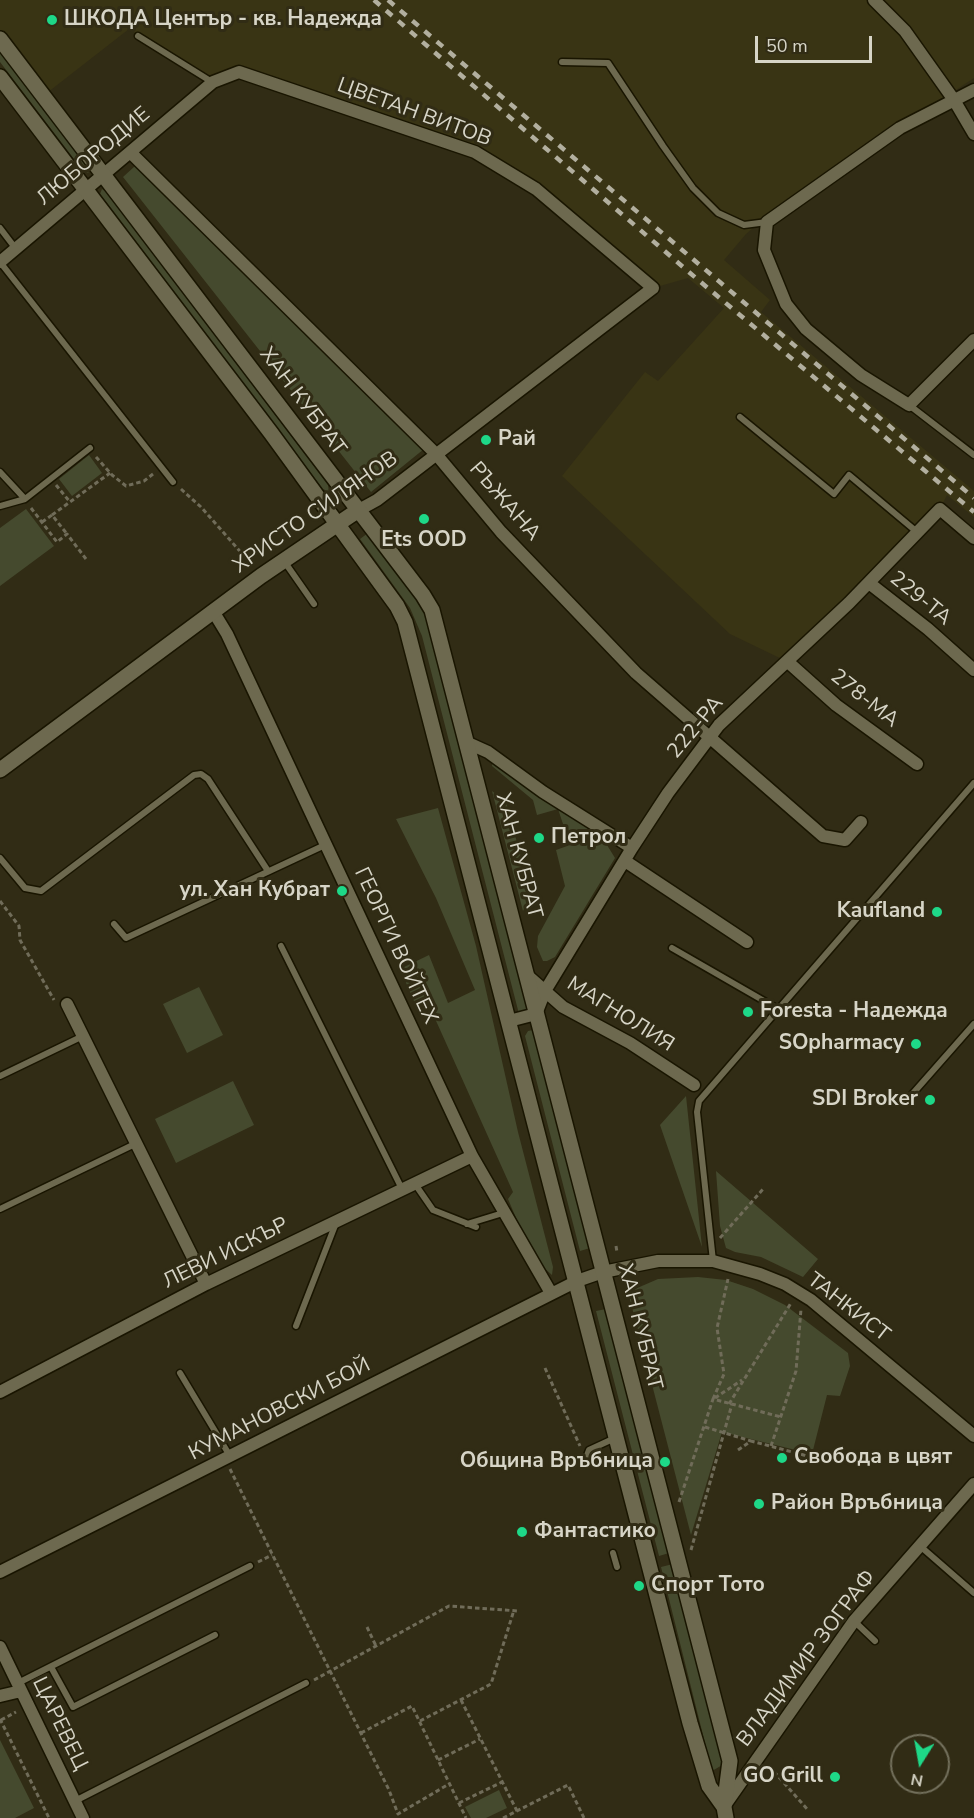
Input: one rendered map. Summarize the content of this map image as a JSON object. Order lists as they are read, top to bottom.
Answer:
{
  "streets": {
    "street": [
      "ЦВЕТАН ВИТОВ",
      "ЛЮБОРОДИЕ",
      "ХАН КУБРАТ",
      "РЪЖАНА",
      "ХРИСТО СИЛЯНОВ",
      "229-ТА",
      "278-МА",
      "222-РА",
      "ГЕОРГИ ВОЙТЕХ",
      "МАГНОЛИЯ",
      "ЛЕВИ ИСКЪР",
      "ТАНКИСТ",
      "КУМАНОВСКИ БОЙ",
      "ВЛАДИМИР ЗОГРАФ",
      "ЦАРЕВЕЦ"
    ]
  },
  "crossings": [
    ["ЦВЕТАН ВИТОВ", "ЛЮБОРОДИЕ"],
    ["ЦВЕТАН ВИТОВ", "ХРИСТО СИЛЯНОВ"],
    ["ЛЮБОРОДИЕ", "ХАН КУБРАТ"],
    ["ЛЮБОРОДИЕ", "РЪЖАНА"],
    ["ХАН КУБРАТ", "ХРИСТО СИЛЯНОВ"],
    ["ХАН КУБРАТ", "222-РА"],
    ["ХАН КУБРАТ", "МАГНОЛИЯ"],
    ["ХАН КУБРАТ", "ТАНКИСТ"],
    ["ХАН КУБРАТ", "КУМАНОВСКИ БОЙ"],
    ["ХАН КУБРАТ", "ВЛАДИМИР ЗОГРАФ"],
    ["РЪЖАНА", "ХРИСТО СИЛЯНОВ"],
    ["РЪЖАНА", "222-РА"],
    ["ХРИСТО СИЛЯНОВ", "ГЕОРГИ ВОЙТЕХ"],
    ["229-ТА", "222-РА"],
    ["278-МА", "222-РА"],
    ["222-РА", "МАГНОЛИЯ"],
    ["ГЕОРГИ ВОЙТЕХ", "ЛЕВИ ИСКЪР"],
    ["ГЕОРГИ ВОЙТЕХ", "КУМАНОВСКИ БОЙ"],
    ["ТАНКИСТ", "КУМАНОВСКИ БОЙ"]
  ],
  "places": [
    "ШКОДА Център - кв. Надежда",
    "Рай",
    "Ets OOD",
    "Петрол",
    "ул. Хан Кубрат",
    "Kaufland",
    "Foresta - Надежда",
    "SOpharmacy",
    "SDI Broker",
    "Свобода в цвят",
    "Община Връбница",
    "Район Връбница",
    "Фантастико",
    "Спорт Тото",
    "GO Grill"
  ],
  "scale_bar": "50 m",
  "north": "bottom"
}
